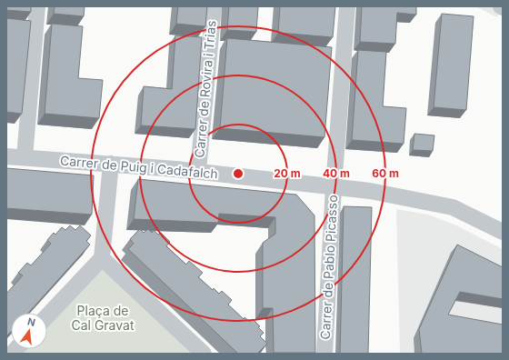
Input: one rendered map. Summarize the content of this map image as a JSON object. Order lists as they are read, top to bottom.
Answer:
{
  "streets": {
    "street": ["Carrer de Rovira i Trias", "Carrer de Puig i Cadafalch", "Carrer de Pablo Picasso"]
  },
  "crossings": [
    ["Carrer de Rovira i Trias", "Carrer de Puig i Cadafalch"],
    ["Carrer de Puig i Cadafalch", "Carrer de Pablo Picasso"]
  ],
  "parks": ["Plaça de Cal Gravat"],
  "north": "top",
  "rings": ["20 m", "40 m", "60 m"]
}
